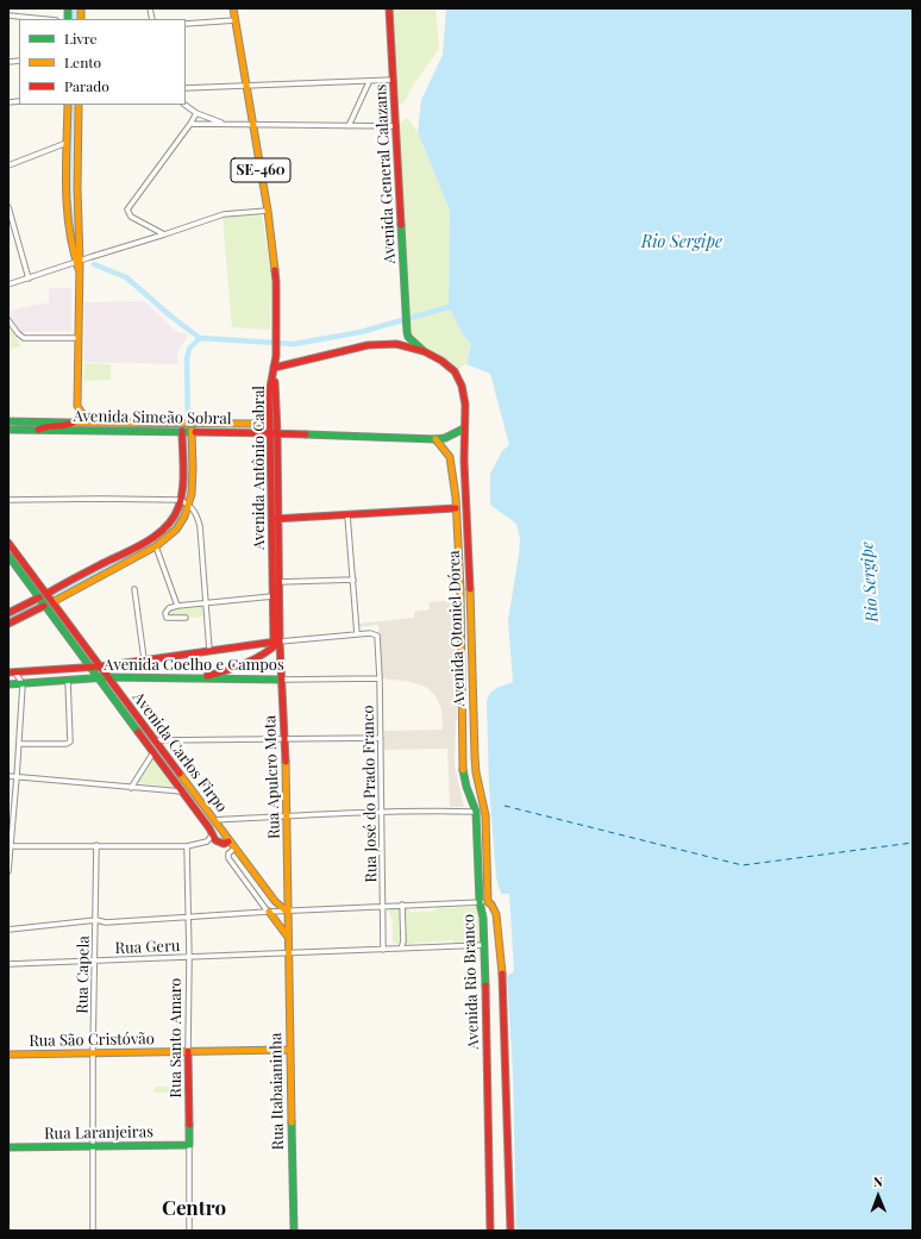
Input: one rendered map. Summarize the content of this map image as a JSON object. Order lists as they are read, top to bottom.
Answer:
{
  "streets": {
    "main road": [
      "SE-460",
      "Avenida General Calazans",
      "Avenida Simeão Sobral",
      "Avenida Antônio Cabral",
      "Avenida Otoniel Dórea",
      "Avenida Coelho e Campos",
      "Avenida Carlos Firpo",
      "Rua Apulcro Mota",
      "Avenida Rio Branco",
      "Rua Santo Amaro",
      "Rua São Cristóvão",
      "Rua Itabaianinha",
      "Rua Laranjeiras"
    ],
    "street": ["Rua José do Prado Franco", "Rua Geru", "Rua Capela"]
  },
  "crossings": [
    ["SE-460", "Avenida Antônio Cabral"],
    ["Avenida General Calazans", "Avenida Otoniel Dórea"],
    ["Avenida Simeão Sobral", "Avenida Antônio Cabral"],
    ["Avenida Simeão Sobral", "Avenida Otoniel Dórea"],
    ["Avenida Antônio Cabral", "Avenida Coelho e Campos"],
    ["Avenida Antônio Cabral", "Rua Apulcro Mota"],
    ["Avenida Otoniel Dórea", "Avenida Rio Branco"],
    ["Avenida Coelho e Campos", "Avenida Carlos Firpo"],
    ["Avenida Coelho e Campos", "Rua Apulcro Mota"],
    ["Avenida Coelho e Campos", "Rua José do Prado Franco"],
    ["Avenida Carlos Firpo", "Rua Apulcro Mota"],
    ["Avenida Carlos Firpo", "Rua Santo Amaro"],
    ["Rua Apulcro Mota", "Rua Itabaianinha"],
    ["Rua José do Prado Franco", "Rua Geru"],
    ["Rua Geru", "Rua Capela"],
    ["Rua Geru", "Avenida Rio Branco"],
    ["Rua Geru", "Rua Santo Amaro"],
    ["Rua Geru", "Rua Itabaianinha"],
    ["Rua Capela", "Rua São Cristóvão"],
    ["Rua Capela", "Rua Laranjeiras"],
    ["Rua Santo Amaro", "Rua São Cristóvão"],
    ["Rua Santo Amaro", "Rua Laranjeiras"],
    ["Rua São Cristóvão", "Rua Itabaianinha"]
  ],
  "districts": ["Centro"],
  "water": ["Rio Sergipe"],
  "legend": ["Livre", "Lento", "Parado"],
  "north": "top"
}
